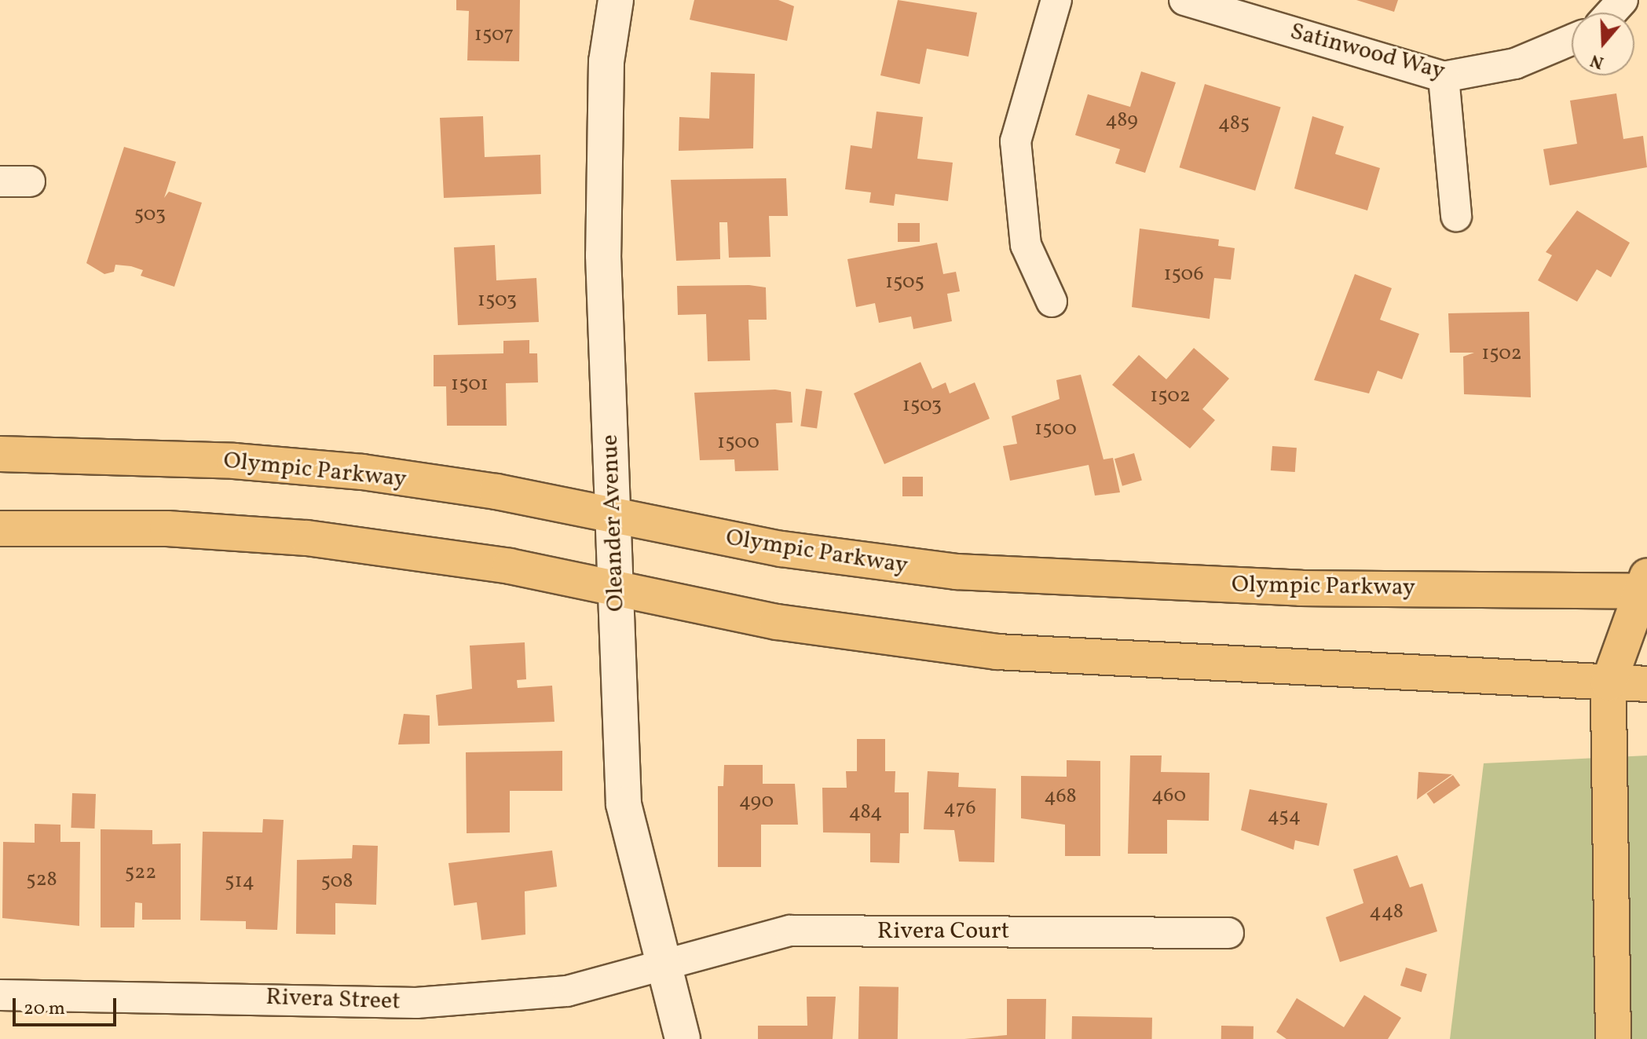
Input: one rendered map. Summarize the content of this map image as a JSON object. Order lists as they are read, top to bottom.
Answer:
{
  "streets": {
    "main road": ["Olympic Parkway"],
    "street": [
      "Satinwood Way",
      "Oleander Avenue",
      "Rivera Court",
      "Rivera Street"
    ]
  },
  "crossings": [
    ["Olympic Parkway", "Oleander Avenue"],
    ["Oleander Avenue", "Rivera Court"],
    ["Oleander Avenue", "Rivera Street"],
    ["Rivera Court", "Rivera Street"]
  ],
  "house_numbers": [
    "1507",
    "489",
    "485",
    "503",
    "1506",
    "1505",
    "1503",
    "1502",
    "1501",
    "1502",
    "1503",
    "1500",
    "1500",
    "460",
    "468",
    "490",
    "476",
    "484",
    "454",
    "522",
    "528",
    "514",
    "508",
    "448"
  ],
  "scale_bar": "20 m",
  "north": "bottom"
}
